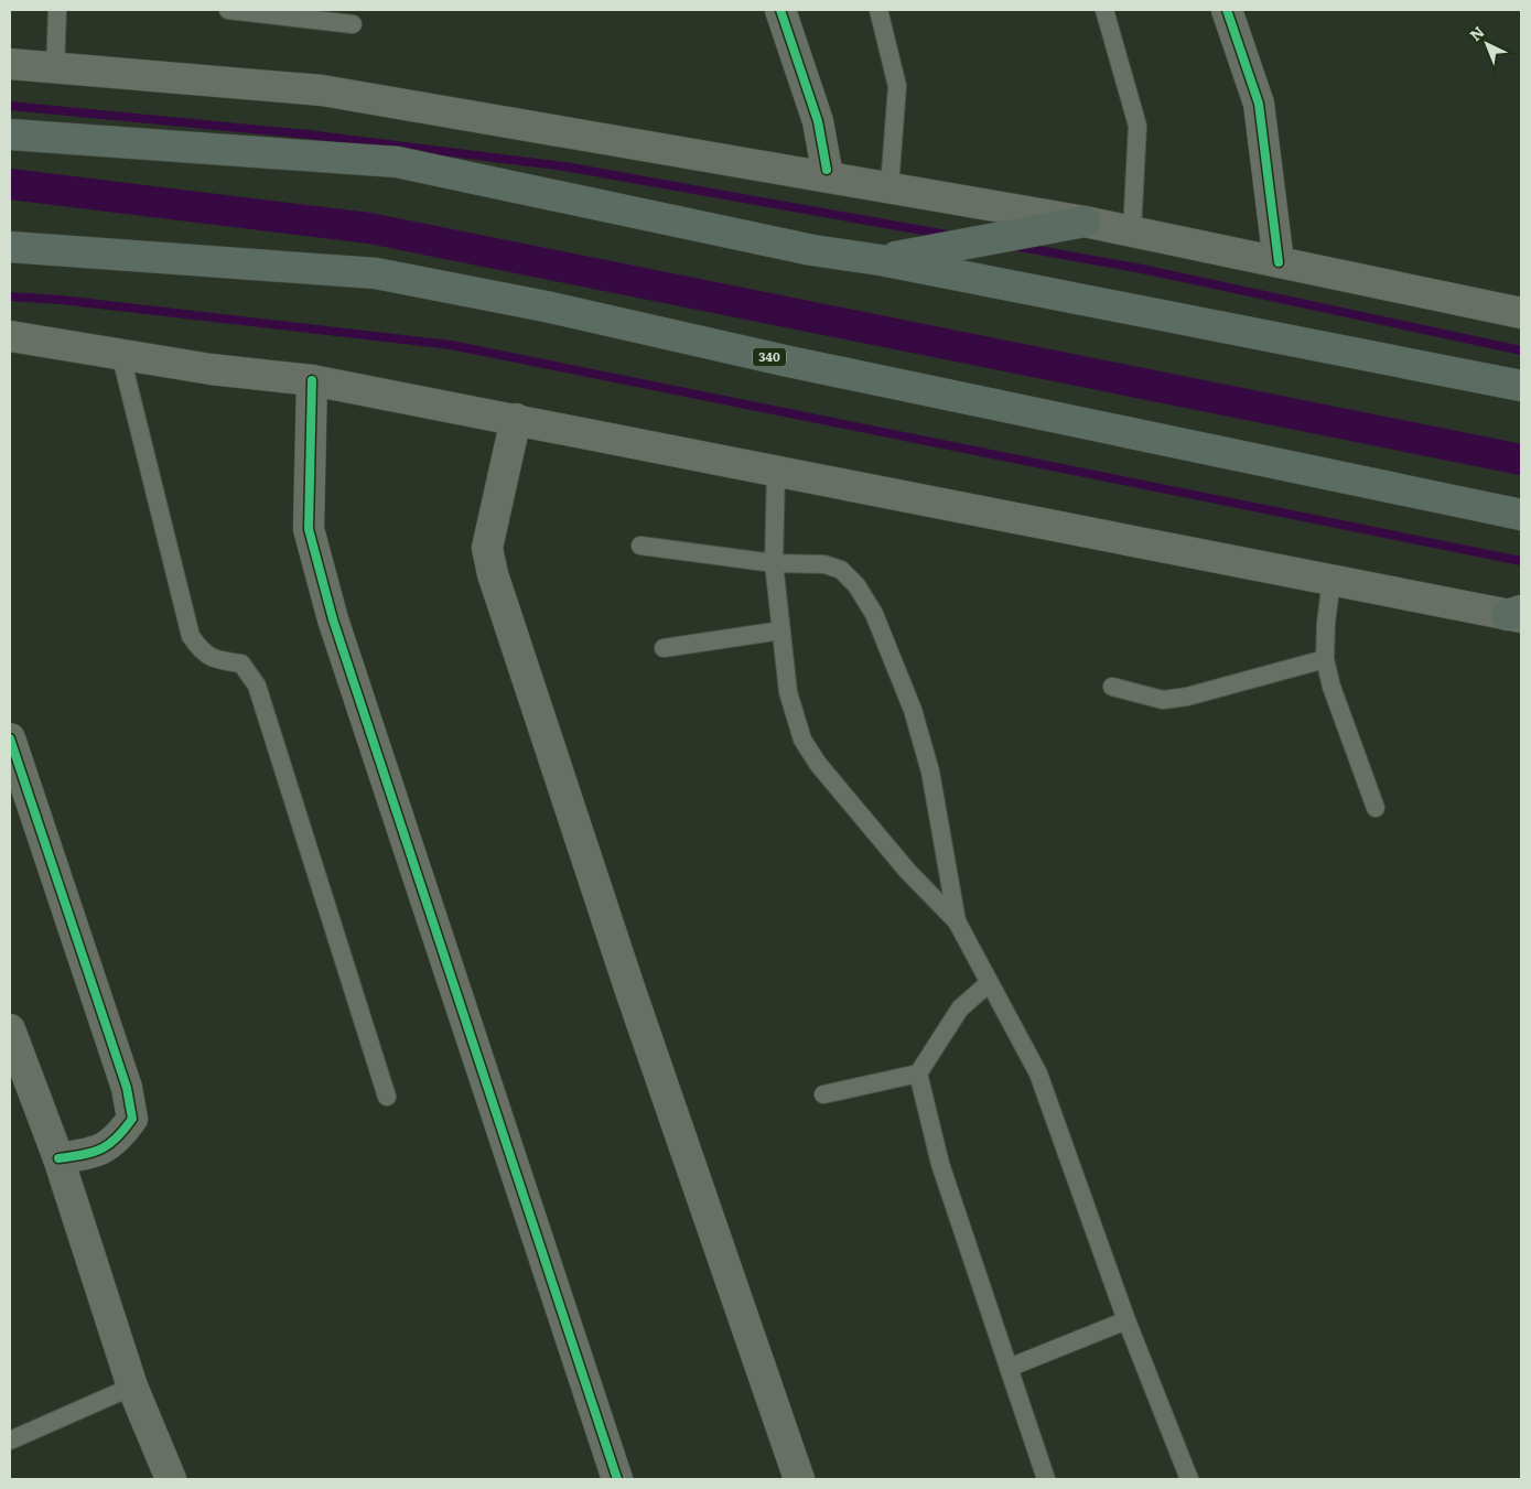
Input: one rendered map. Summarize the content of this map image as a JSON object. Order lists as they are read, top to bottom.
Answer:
{
  "streets": {
    "highway": ["340"]
  },
  "north": "top left"
}
